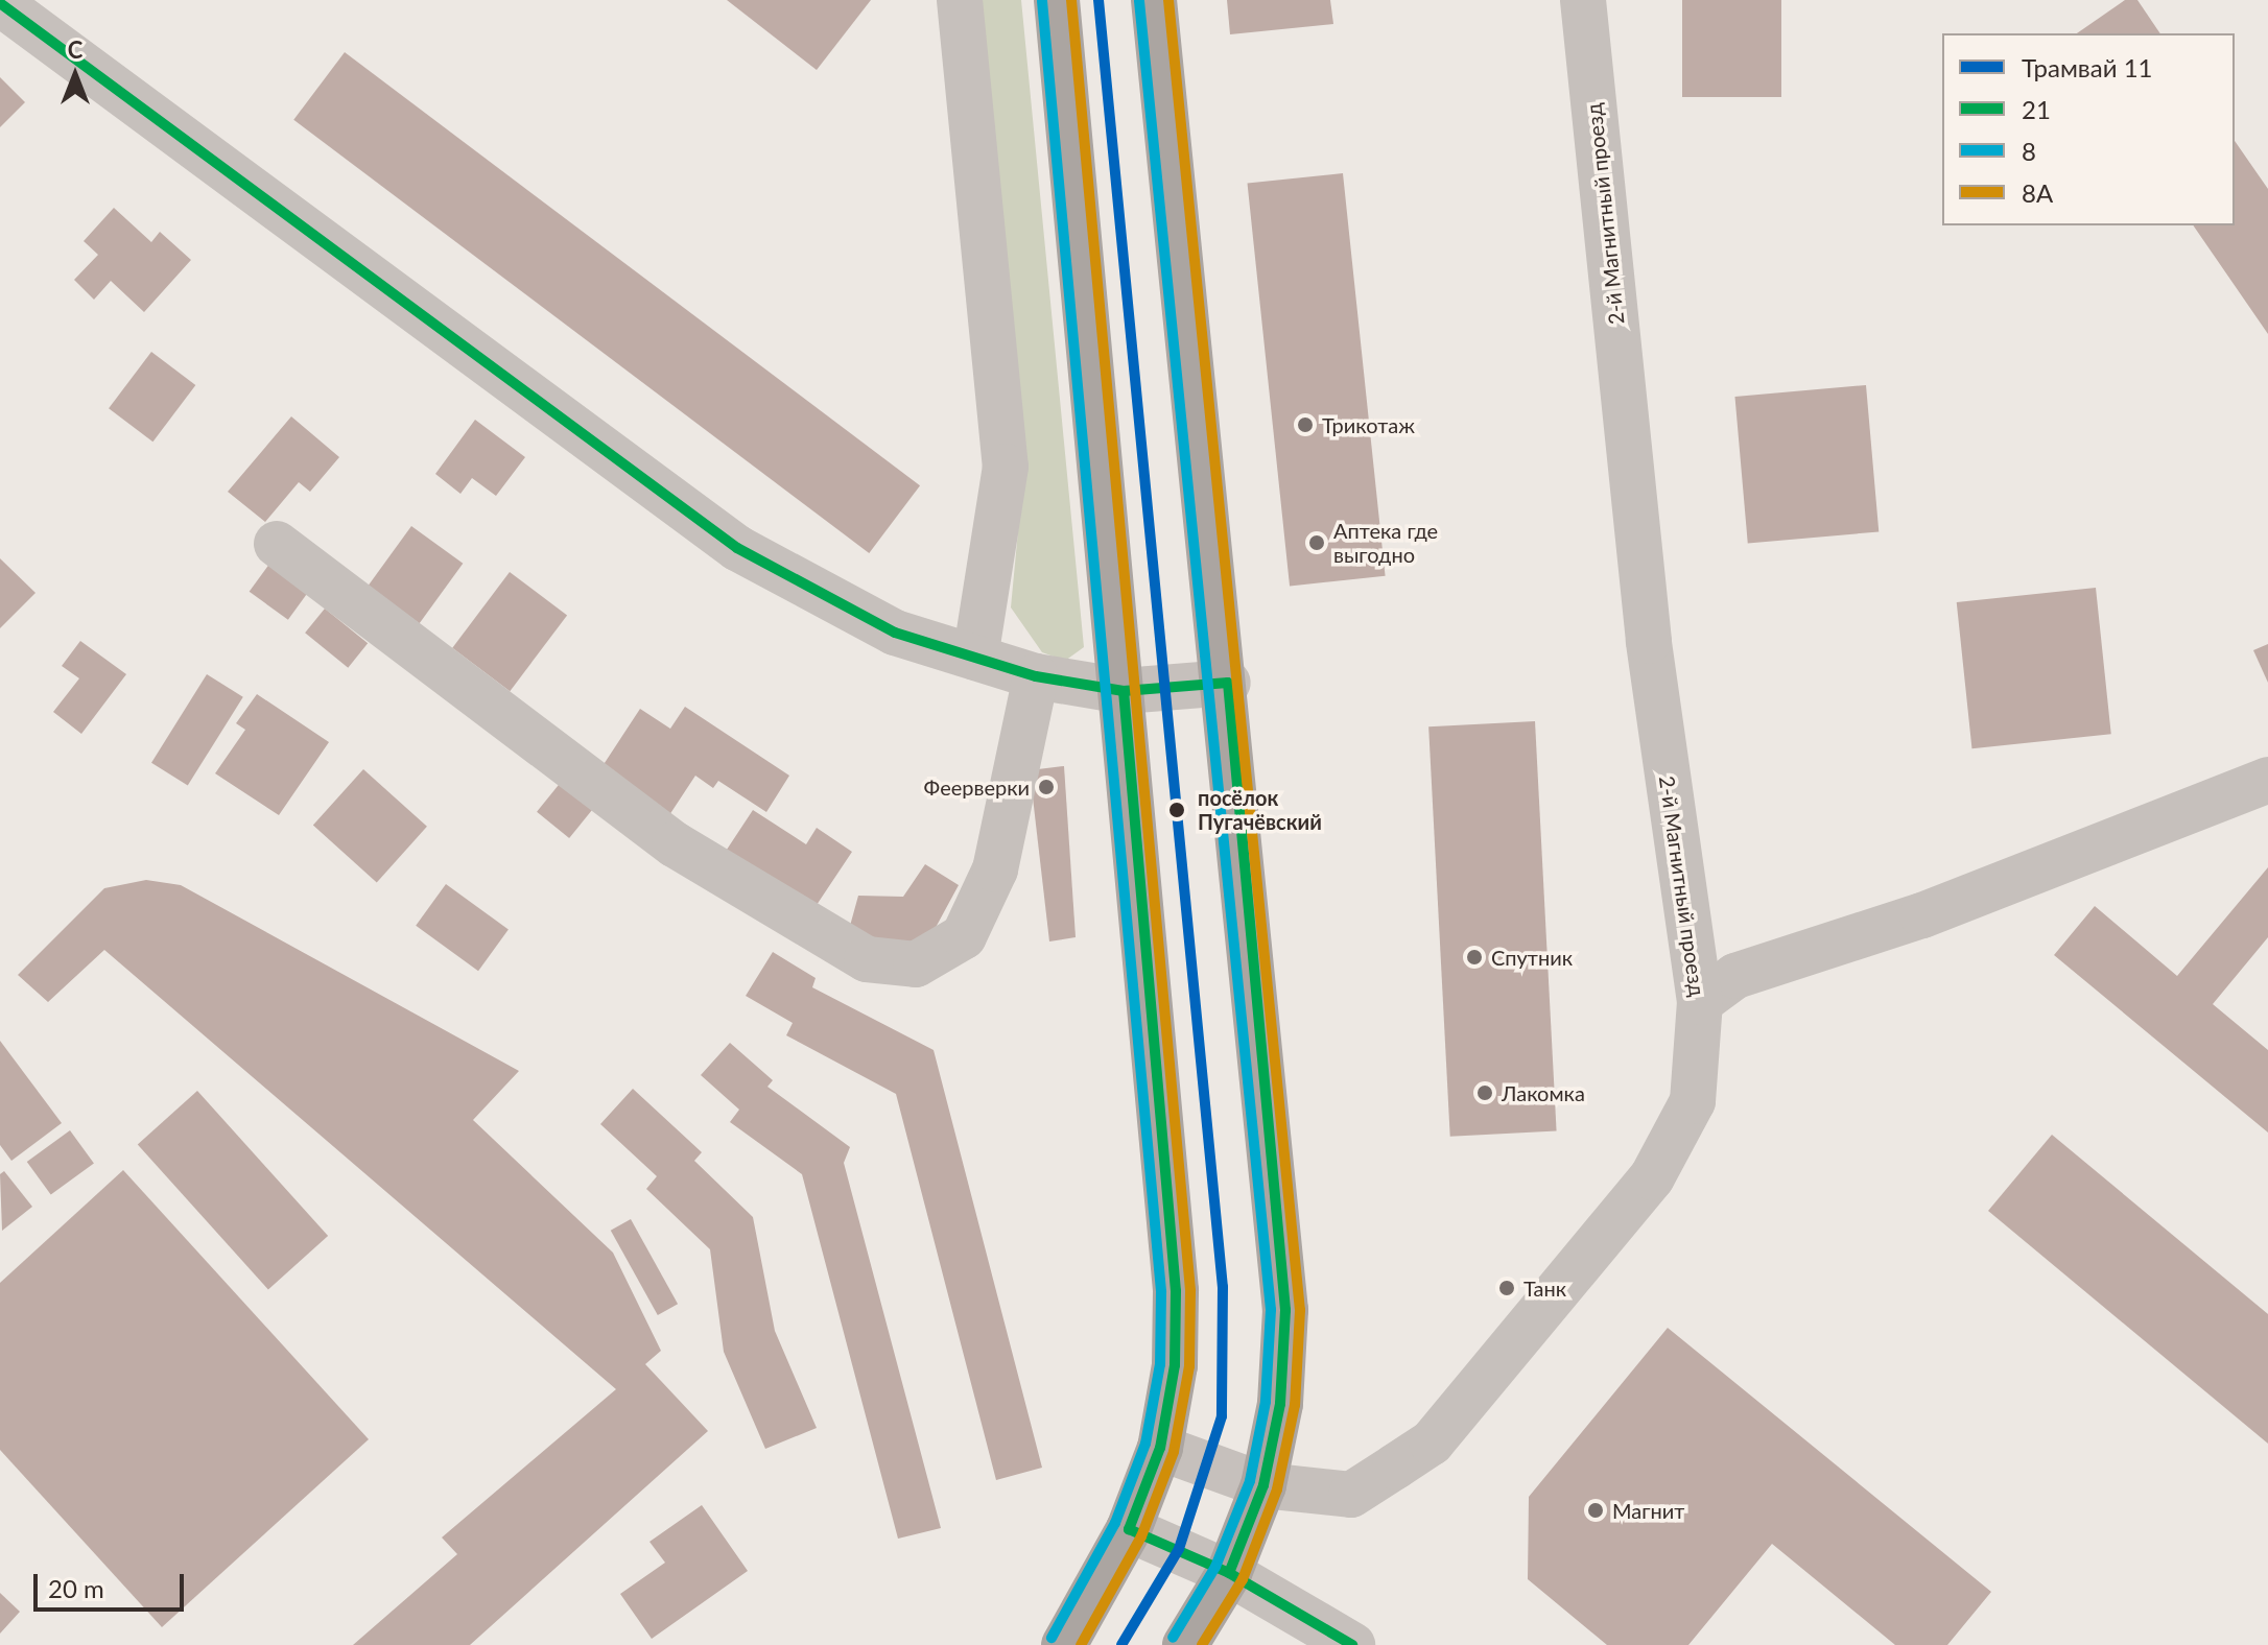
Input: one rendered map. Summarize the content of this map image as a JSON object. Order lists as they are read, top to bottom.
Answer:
{
  "streets": {
    "street": ["2-й Магнитный проезд"]
  },
  "places": [
    "Трикотаж",
    "Аптека где выгодно",
    "Феерверки",
    "посёлок Пугачёвский",
    "Спутник",
    "Лакомка",
    "Танк",
    "Магнит"
  ],
  "lines": [
    "tram line 11",
    "transit line 8А",
    "transit line 8",
    "transit line 21"
  ],
  "legend": [
    "Трамвай 11",
    "21",
    "8",
    "8А"
  ],
  "scale_bar": "20 m",
  "north": "top"
}
